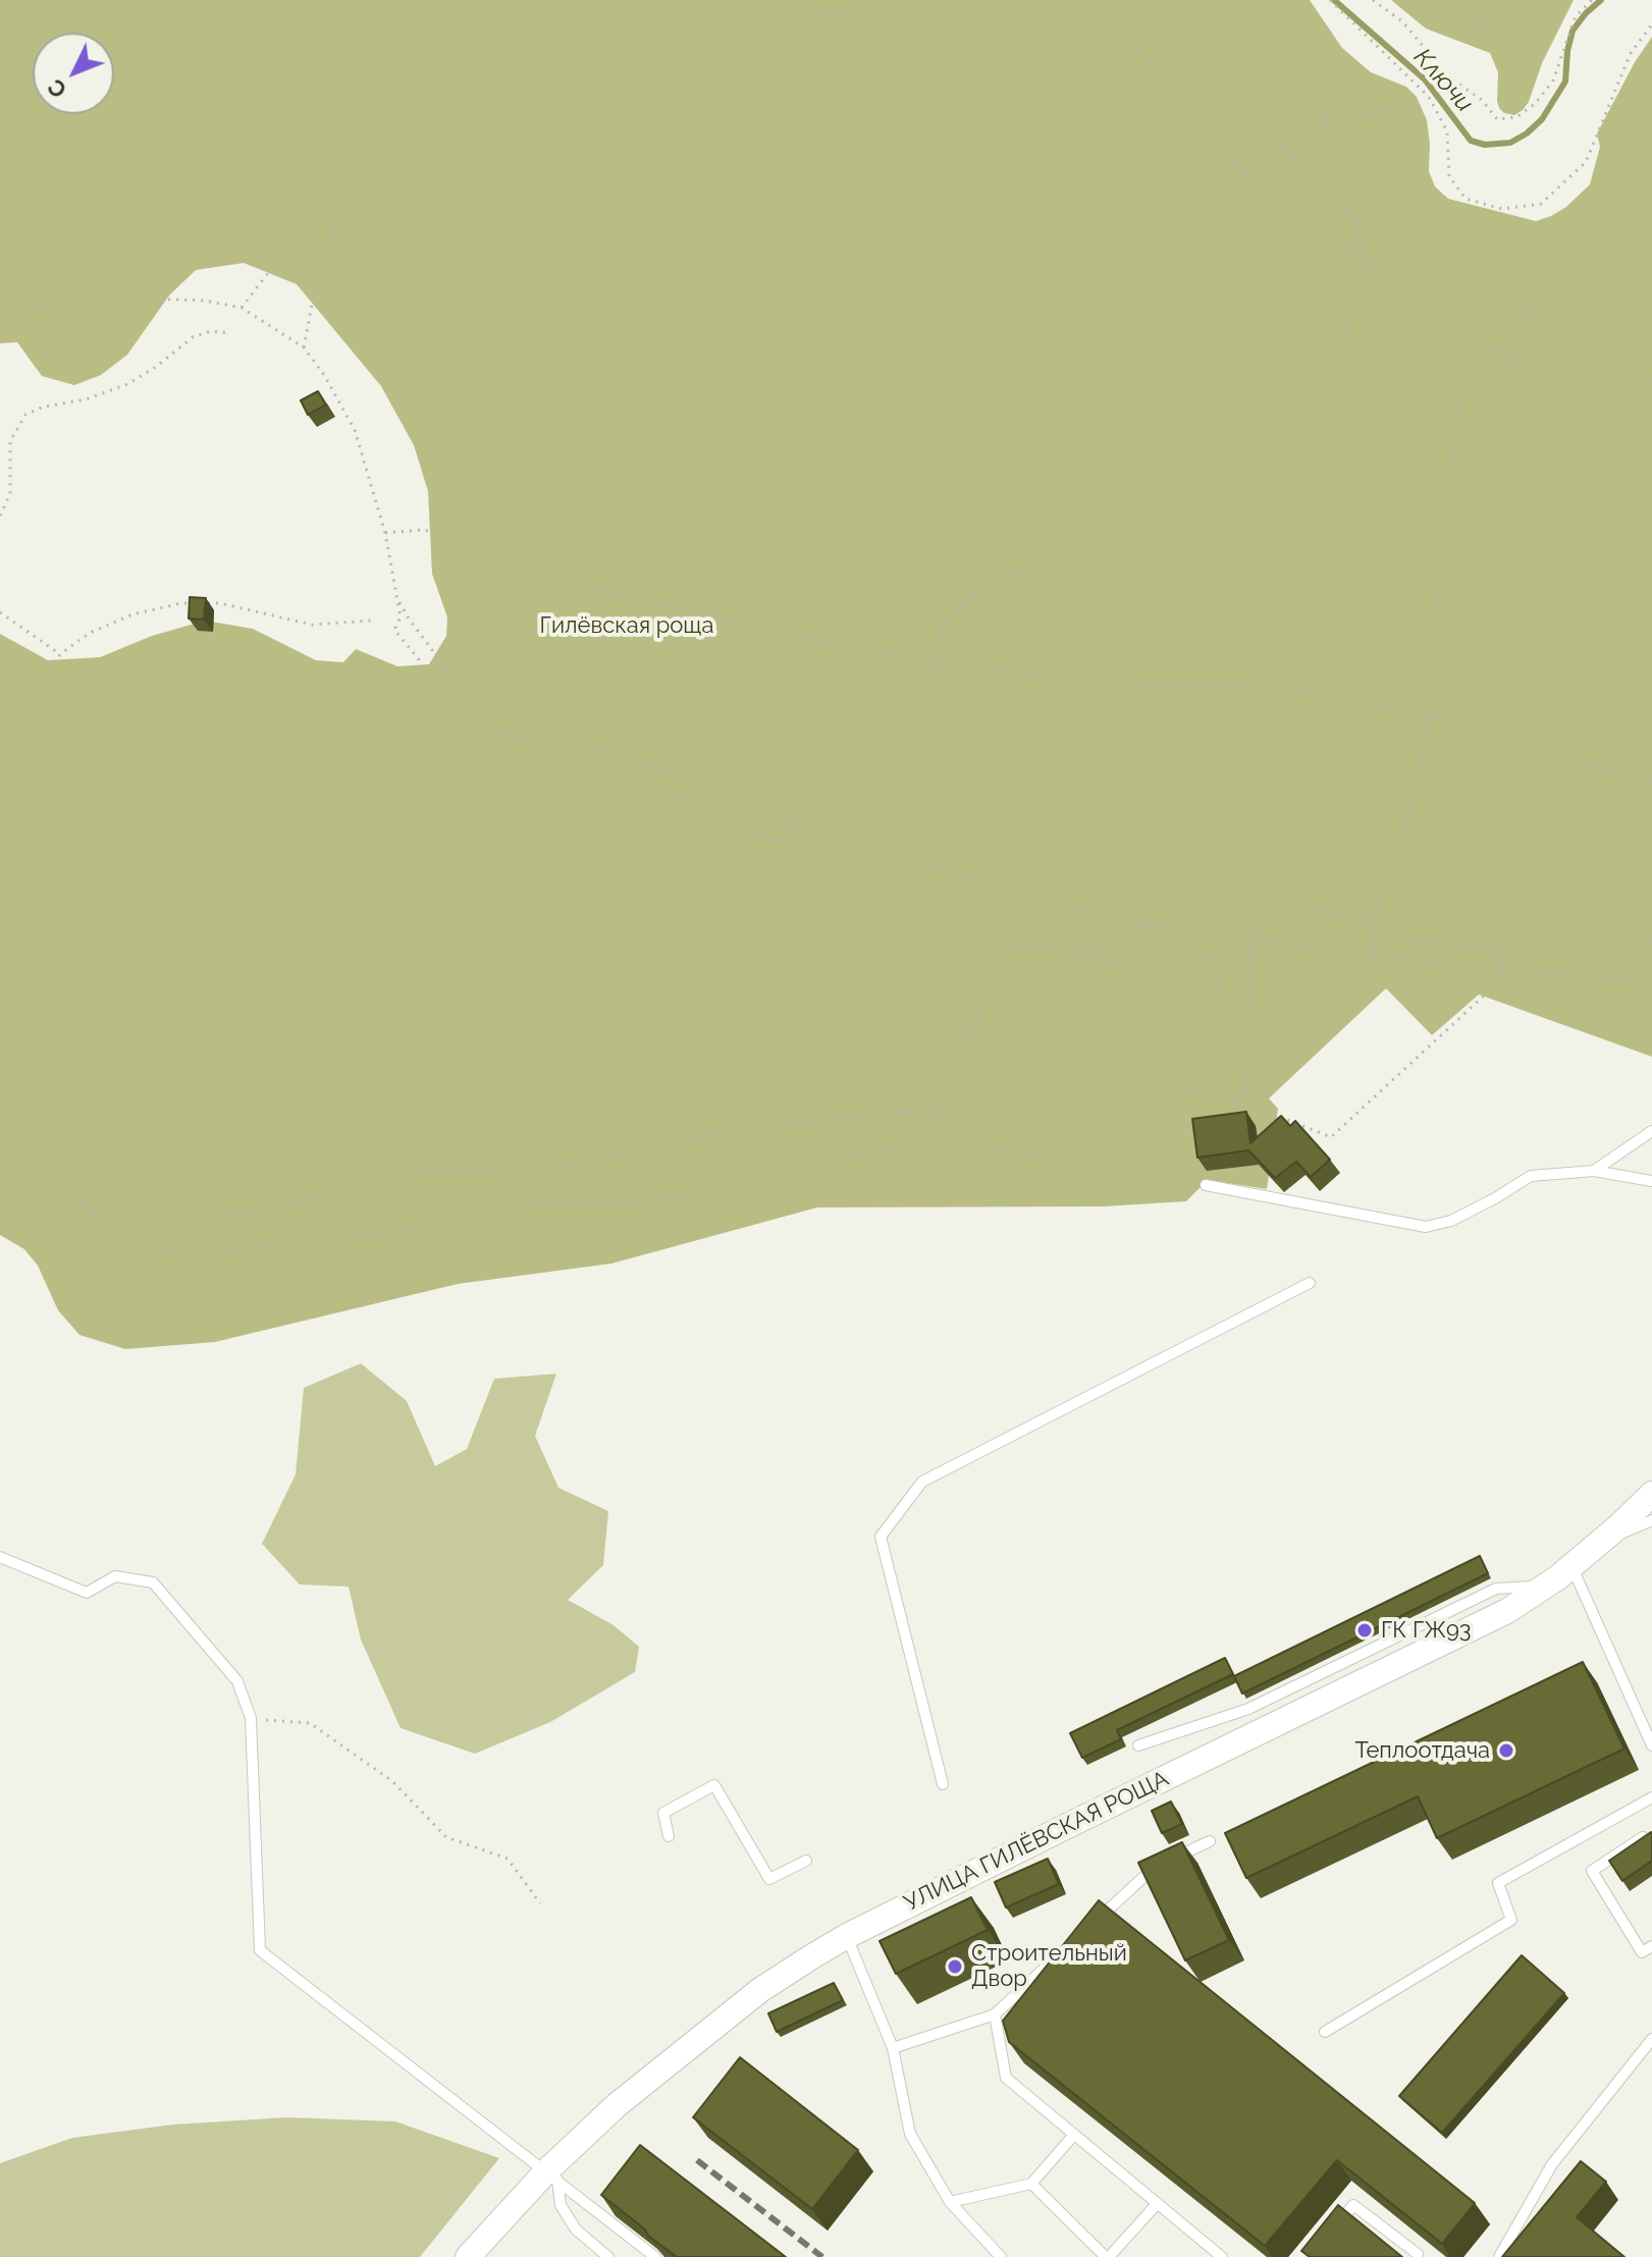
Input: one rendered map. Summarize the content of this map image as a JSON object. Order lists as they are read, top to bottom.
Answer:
{
  "streets": {
    "street": ["УЛИЦА ГИЛЁВСКАЯ РОЩА"]
  },
  "water": ["Ключи"],
  "parks": ["Гилёвская роща"],
  "places": ["ГК ГЖ93", "Теплоотдача", "Строительный Двор"],
  "north": "bottom left"
}
